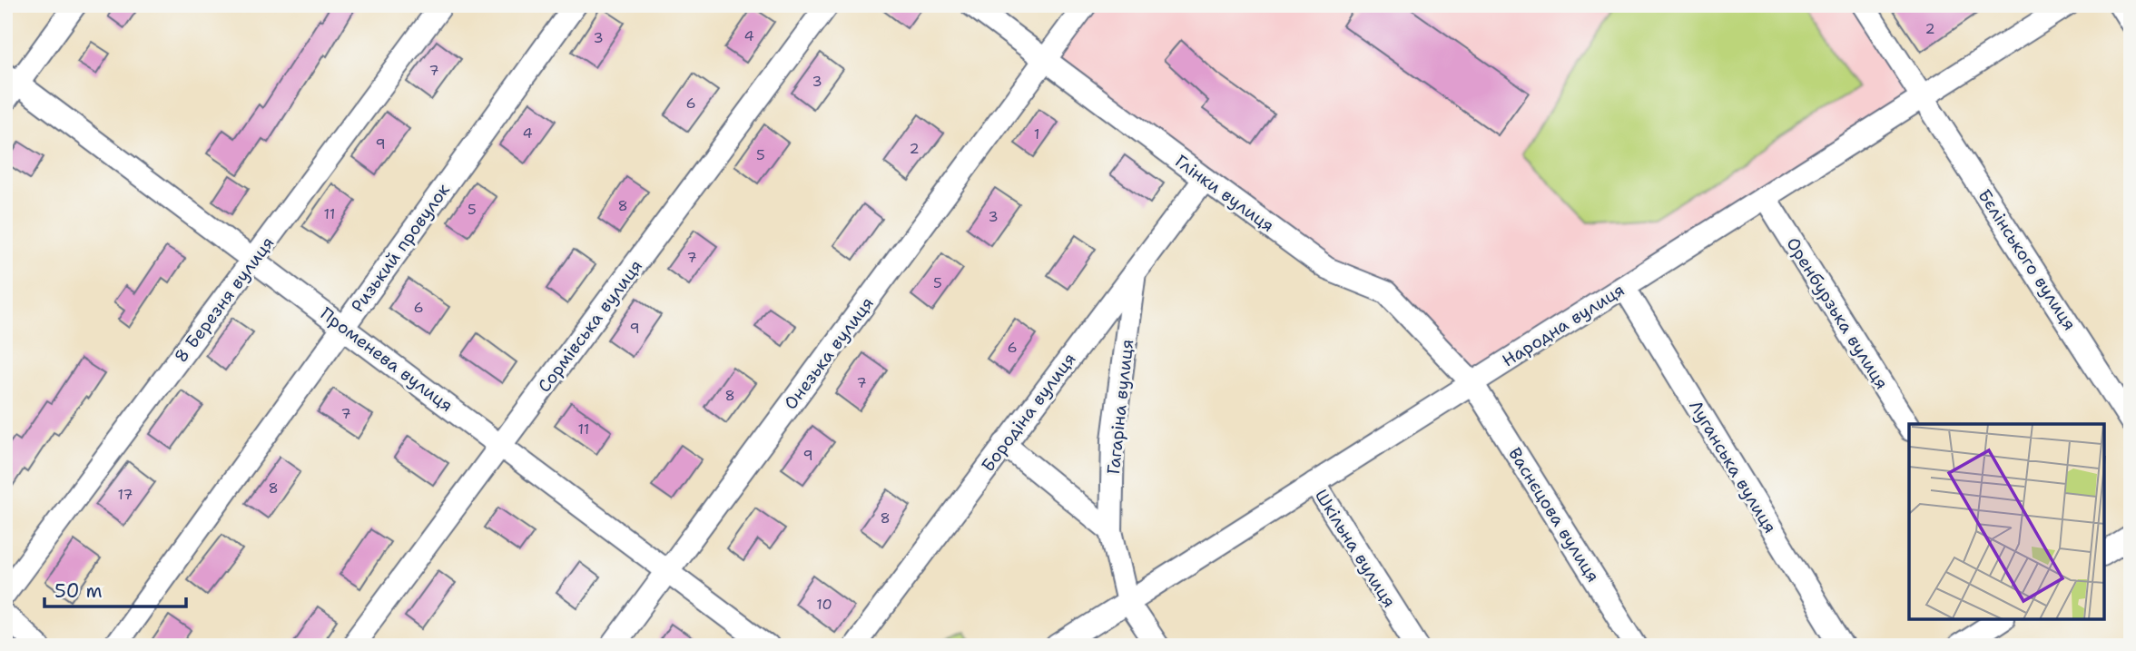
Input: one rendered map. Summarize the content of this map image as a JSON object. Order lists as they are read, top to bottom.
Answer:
{
  "streets": {
    "street": [
      "Глінки вулиця",
      "Ризький провулок",
      "Бєлінського вулиця",
      "8 Березня вулиця",
      "Оренбурзька вулиця",
      "Народна вулиця",
      "Сормівська вулиця",
      "Онезька вулиця",
      "Променева вулиця",
      "Гагаріна вулиця",
      "Бородіна вулиця",
      "Луганська вулиця",
      "Васнєцова вулиця",
      "Шкільна вулиця"
    ]
  },
  "crossings": [
    ["Глінки вулиця", "Народна вулиця"],
    ["Глінки вулиця", "Онезька вулиця"],
    ["Глінки вулиця", "Бородіна вулиця"],
    ["Глінки вулиця", "Васнєцова вулиця"],
    ["Ризький провулок", "Променева вулиця"],
    ["Бєлінського вулиця", "Народна вулиця"],
    ["8 Березня вулиця", "Променева вулиця"],
    ["Оренбурзька вулиця", "Народна вулиця"],
    ["Народна вулиця", "Гагаріна вулиця"],
    ["Народна вулиця", "Луганська вулиця"],
    ["Народна вулиця", "Васнєцова вулиця"],
    ["Народна вулиця", "Шкільна вулиця"],
    ["Сормівська вулиця", "Променева вулиця"],
    ["Онезька вулиця", "Променева вулиця"],
    ["Гагаріна вулиця", "Бородіна вулиця"]
  ],
  "house_numbers": [
    "2",
    "4",
    "3",
    "7",
    "3",
    "6",
    "4",
    "1",
    "9",
    "2",
    "5",
    "8",
    "5",
    "11",
    "3",
    "7",
    "5",
    "6",
    "9",
    "6",
    "7",
    "8",
    "7",
    "11",
    "9",
    "8",
    "17",
    "8",
    "10"
  ],
  "scale_bar": "50 m"
}
